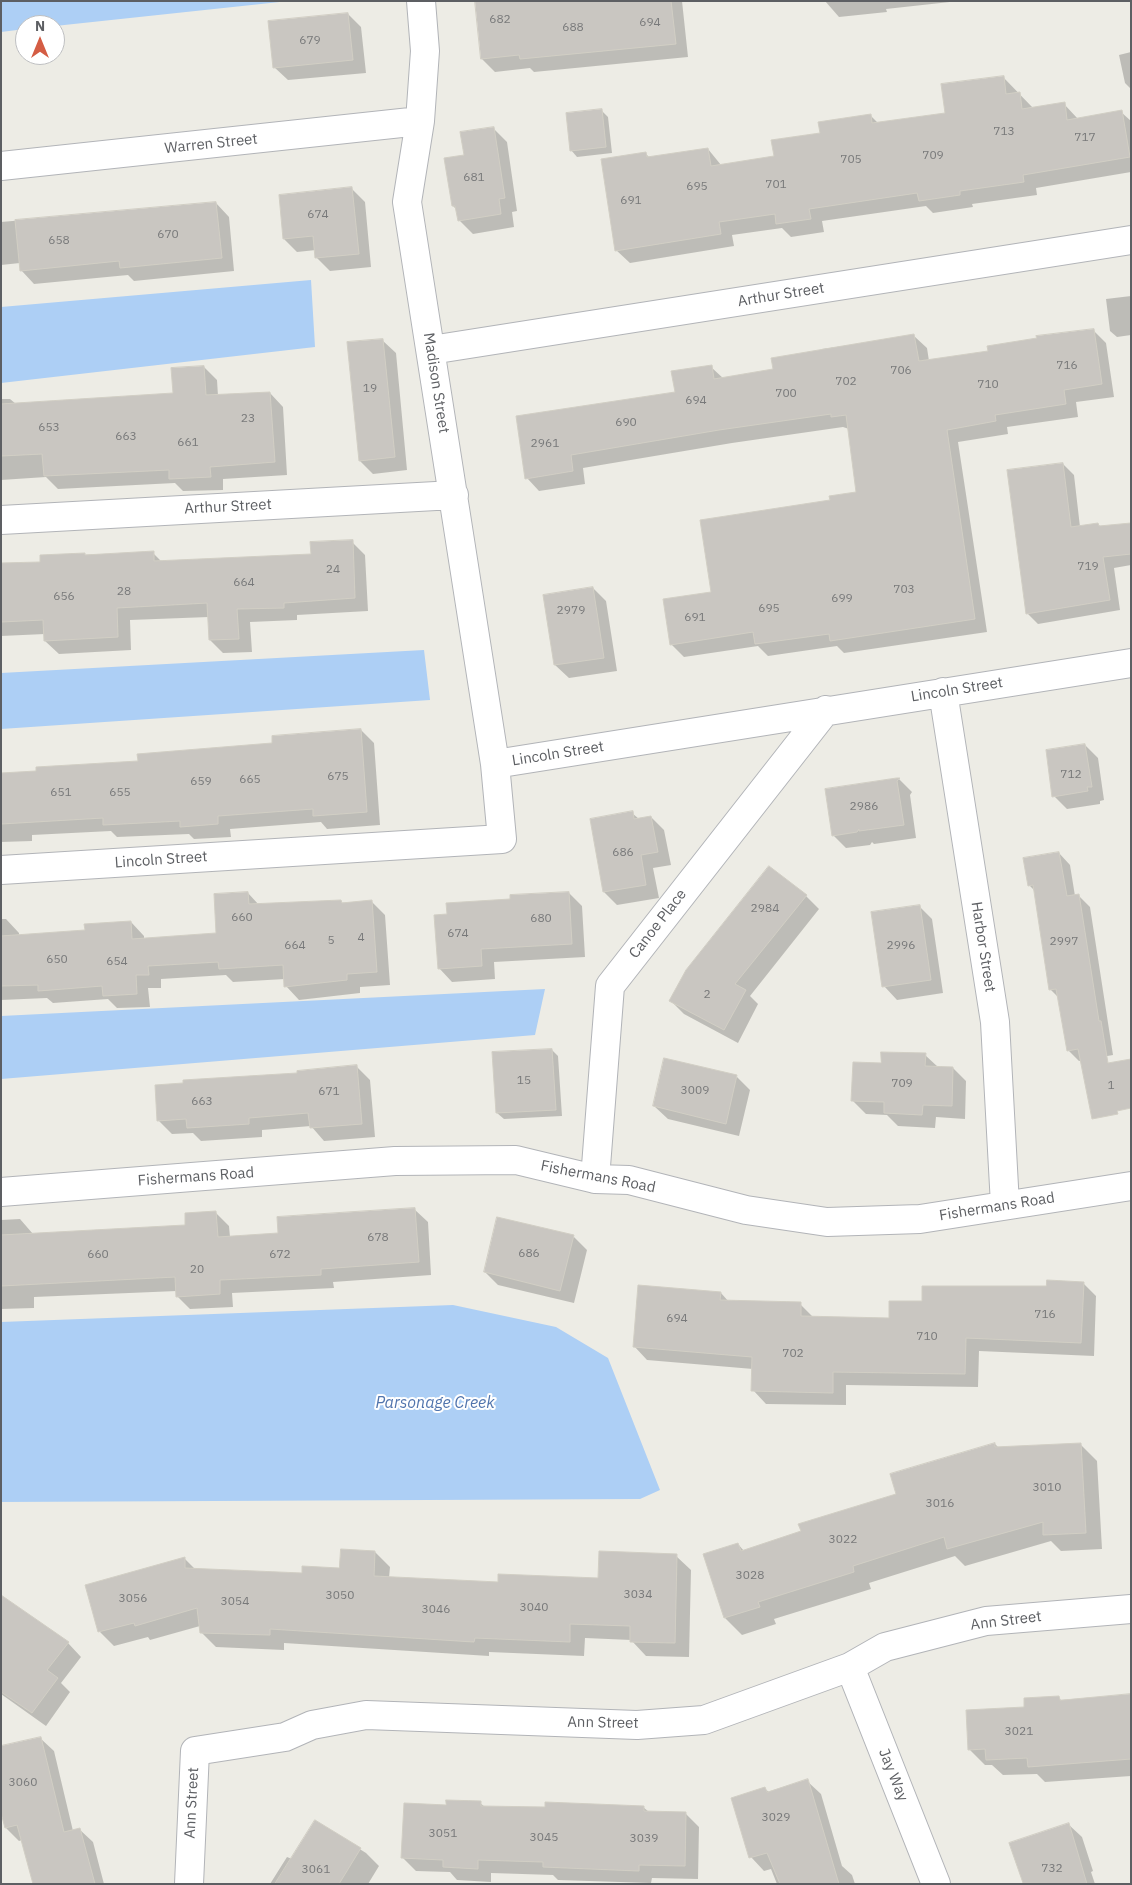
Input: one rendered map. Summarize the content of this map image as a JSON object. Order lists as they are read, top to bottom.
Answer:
{
  "streets": {
    "street": [
      "Warren Street",
      "Arthur Street",
      "Madison Street",
      "Lincoln Street",
      "Canoe Place",
      "Harbor Street",
      "Fishermans Road",
      "Ann Street",
      "Jay Way"
    ]
  },
  "crossings": [
    ["Warren Street", "Madison Street"],
    ["Arthur Street", "Madison Street"],
    ["Madison Street", "Lincoln Street"],
    ["Lincoln Street", "Canoe Place"],
    ["Lincoln Street", "Harbor Street"],
    ["Canoe Place", "Fishermans Road"],
    ["Harbor Street", "Fishermans Road"],
    ["Ann Street", "Jay Way"]
  ],
  "water": ["Parsonage Creek"],
  "house_numbers": [
    "682",
    "694",
    "688",
    "679",
    "713",
    "717",
    "709",
    "705",
    "681",
    "701",
    "695",
    "691",
    "674",
    "670",
    "658",
    "716",
    "706",
    "702",
    "710",
    "19",
    "700",
    "694",
    "23",
    "690",
    "653",
    "663",
    "661",
    "2961",
    "719",
    "24",
    "664",
    "703",
    "28",
    "656",
    "699",
    "695",
    "2979",
    "691",
    "712",
    "675",
    "665",
    "659",
    "651",
    "655",
    "2986",
    "686",
    "2984",
    "660",
    "680",
    "674",
    "4",
    "5",
    "2997",
    "664",
    "2996",
    "650",
    "654",
    "2",
    "15",
    "709",
    "1",
    "3009",
    "671",
    "663",
    "678",
    "686",
    "660",
    "672",
    "20",
    "716",
    "694",
    "710",
    "702",
    "3010",
    "3016",
    "3022",
    "3028",
    "3034",
    "3050",
    "3056",
    "3054",
    "3040",
    "3046",
    "3021",
    "3060",
    "3029",
    "3051",
    "3045",
    "3039",
    "732",
    "3061"
  ],
  "north": "top"
}
